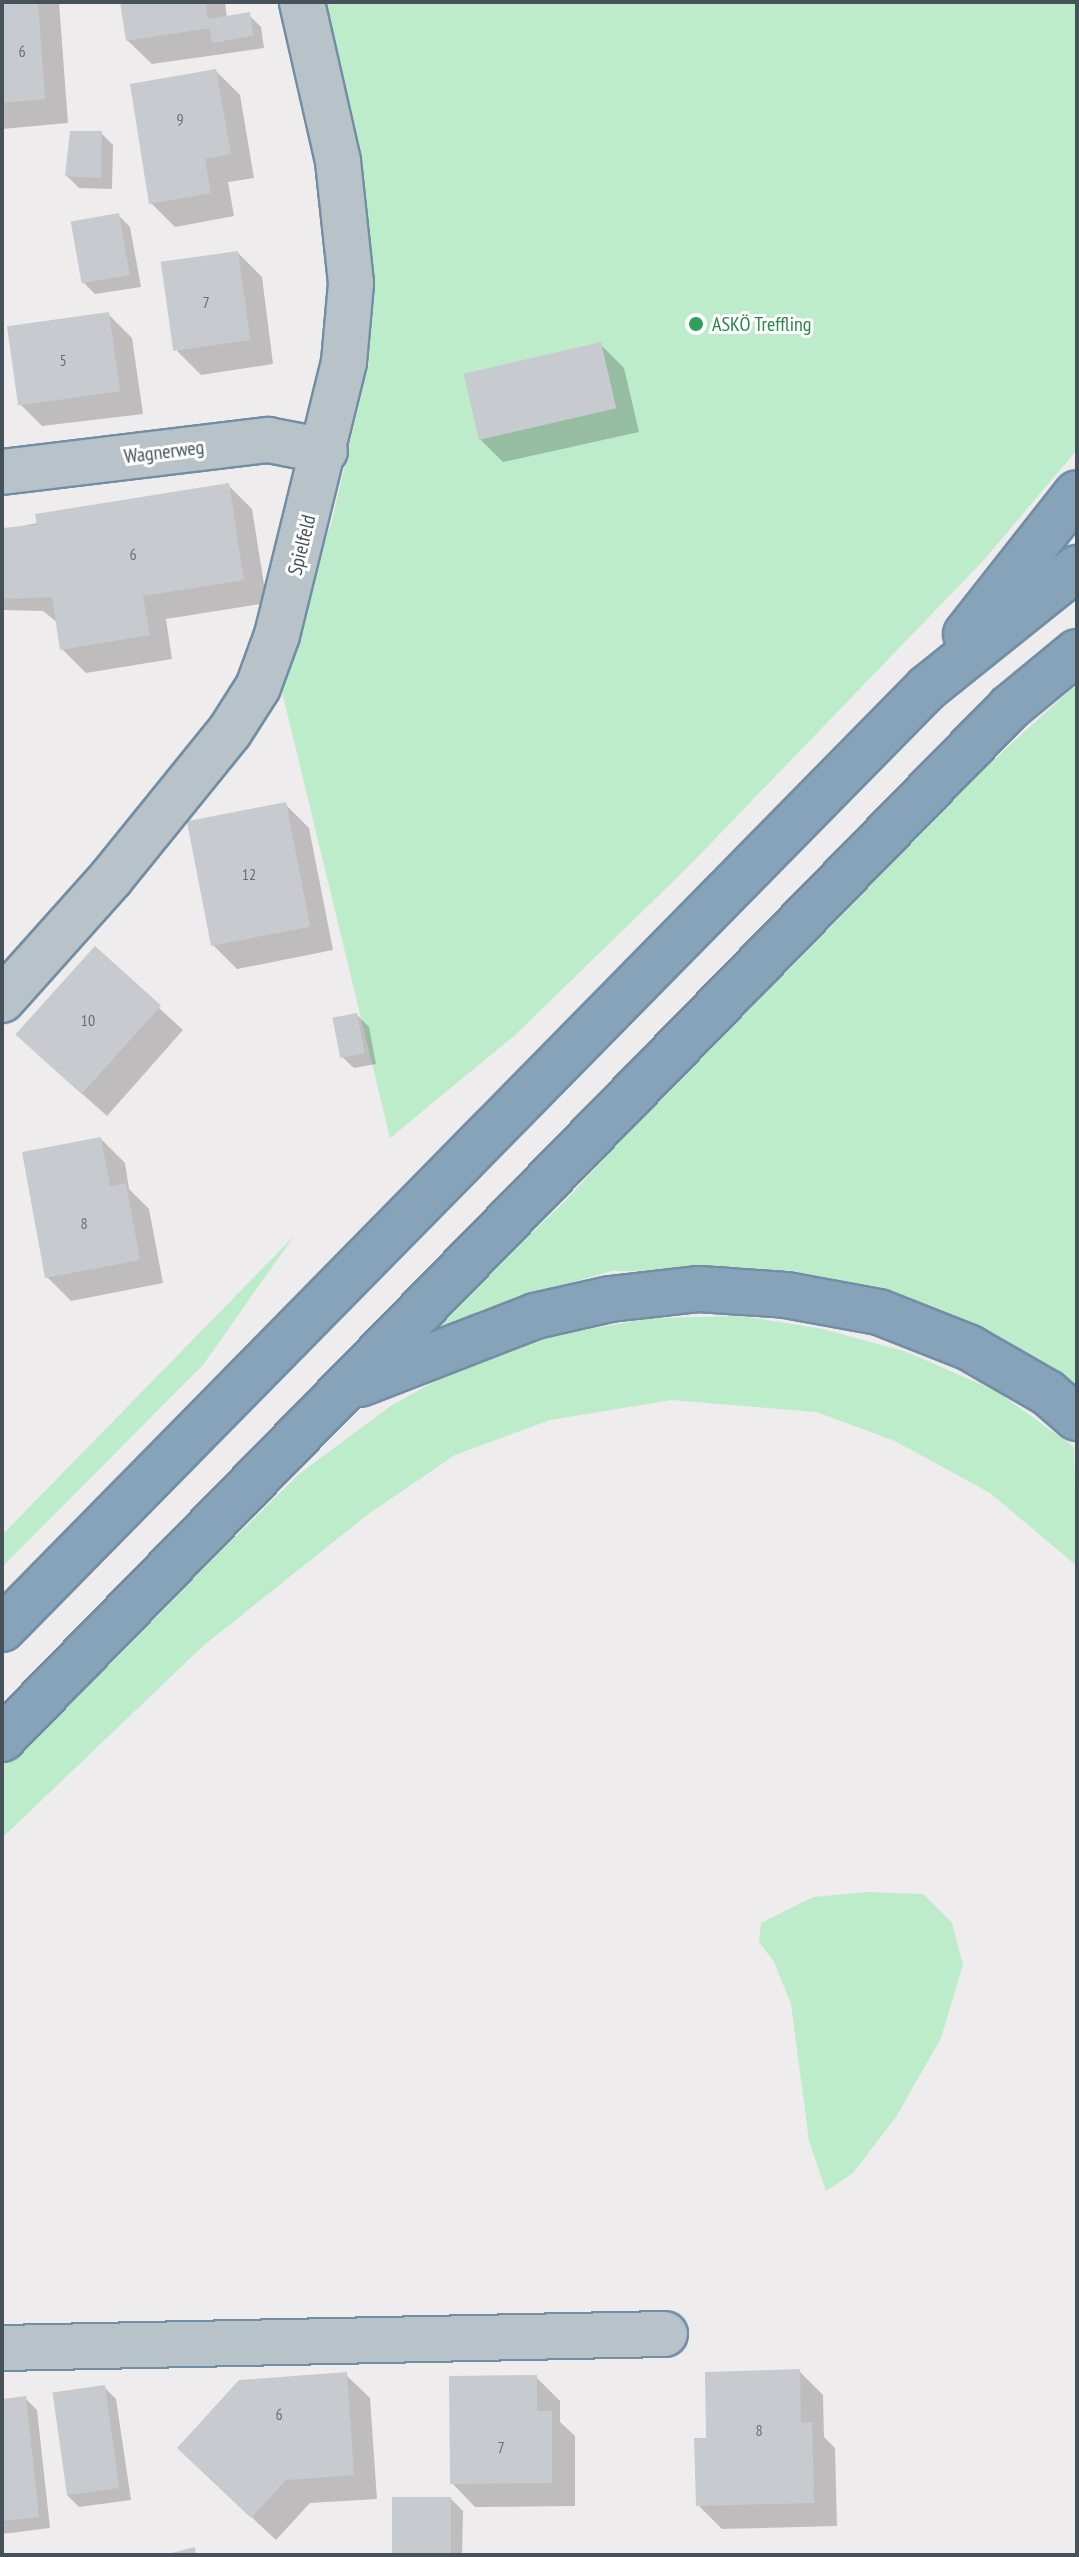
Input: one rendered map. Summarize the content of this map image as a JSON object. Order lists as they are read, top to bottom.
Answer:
{
  "streets": {
    "street": ["Wagnerweg", "Spielfeld"]
  },
  "crossings": [
    ["Wagnerweg", "Spielfeld"]
  ],
  "places": ["ASKÖ Treffling"],
  "house_numbers": [
    "6",
    "9",
    "7",
    "5",
    "6",
    "12",
    "10",
    "8",
    "6",
    "8",
    "7"
  ]
}
